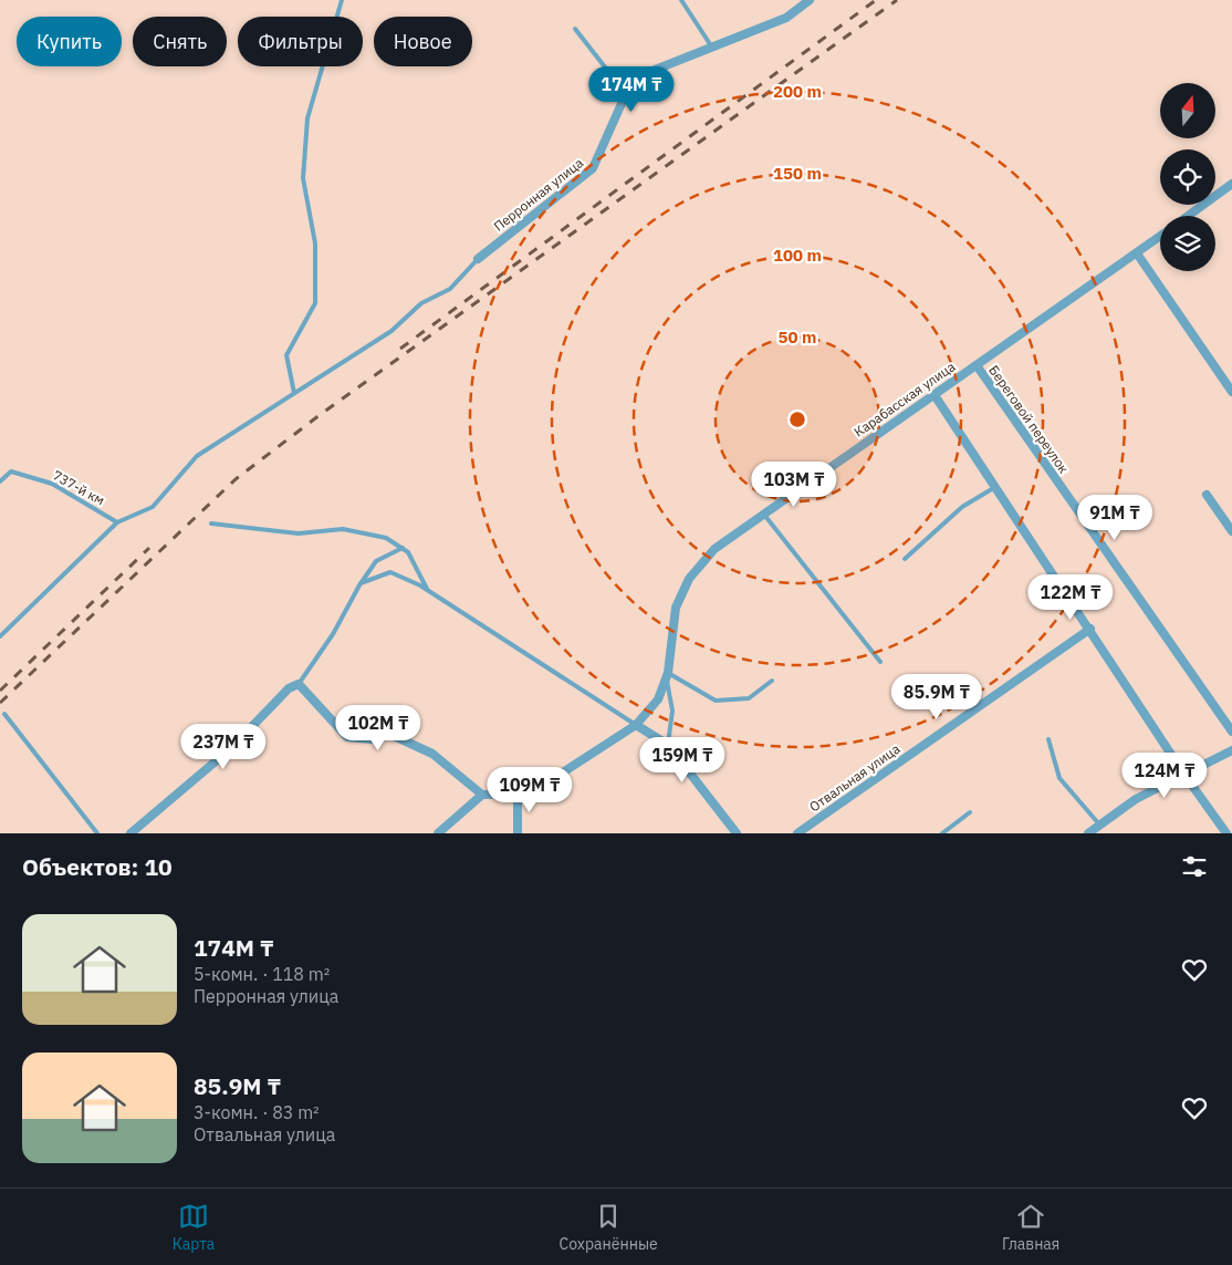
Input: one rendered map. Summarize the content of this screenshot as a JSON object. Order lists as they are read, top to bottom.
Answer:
{
  "streets": {
    "street": [
      "Перронная улица",
      "Карабасская улица",
      "Береговой переулок",
      "Отвальная улица"
    ],
    "lane": ["737-й км"]
  },
  "crossings": [
    ["Карабасская улица", "Береговой переулок"]
  ],
  "north": "top",
  "page": {
    "chip": [
      "Купить",
      "Снять",
      "Фильтры",
      "Новое"
    ],
    "price": [
      "174M ₸",
      "103M ₸",
      "91M ₸",
      "122M ₸",
      "85.9M ₸",
      "102M ₸",
      "237M ₸",
      "159M ₸",
      "124M ₸",
      "109M ₸"
    ],
    "heading": "Объектов: 10",
    "list": [
      {
        "name": "174M ₸",
        "note": "5-комн. · 118 m² · Перронная улица"
      },
      {
        "name": "85.9M ₸",
        "note": "3-комн. · 83 m² · Отвальная улица"
      }
    ],
    "tabs": ["Карта", "Сохранённые", "Главная"]
  },
  "rings": [
    "200 m",
    "150 m",
    "100 m",
    "50 m"
  ]
}
